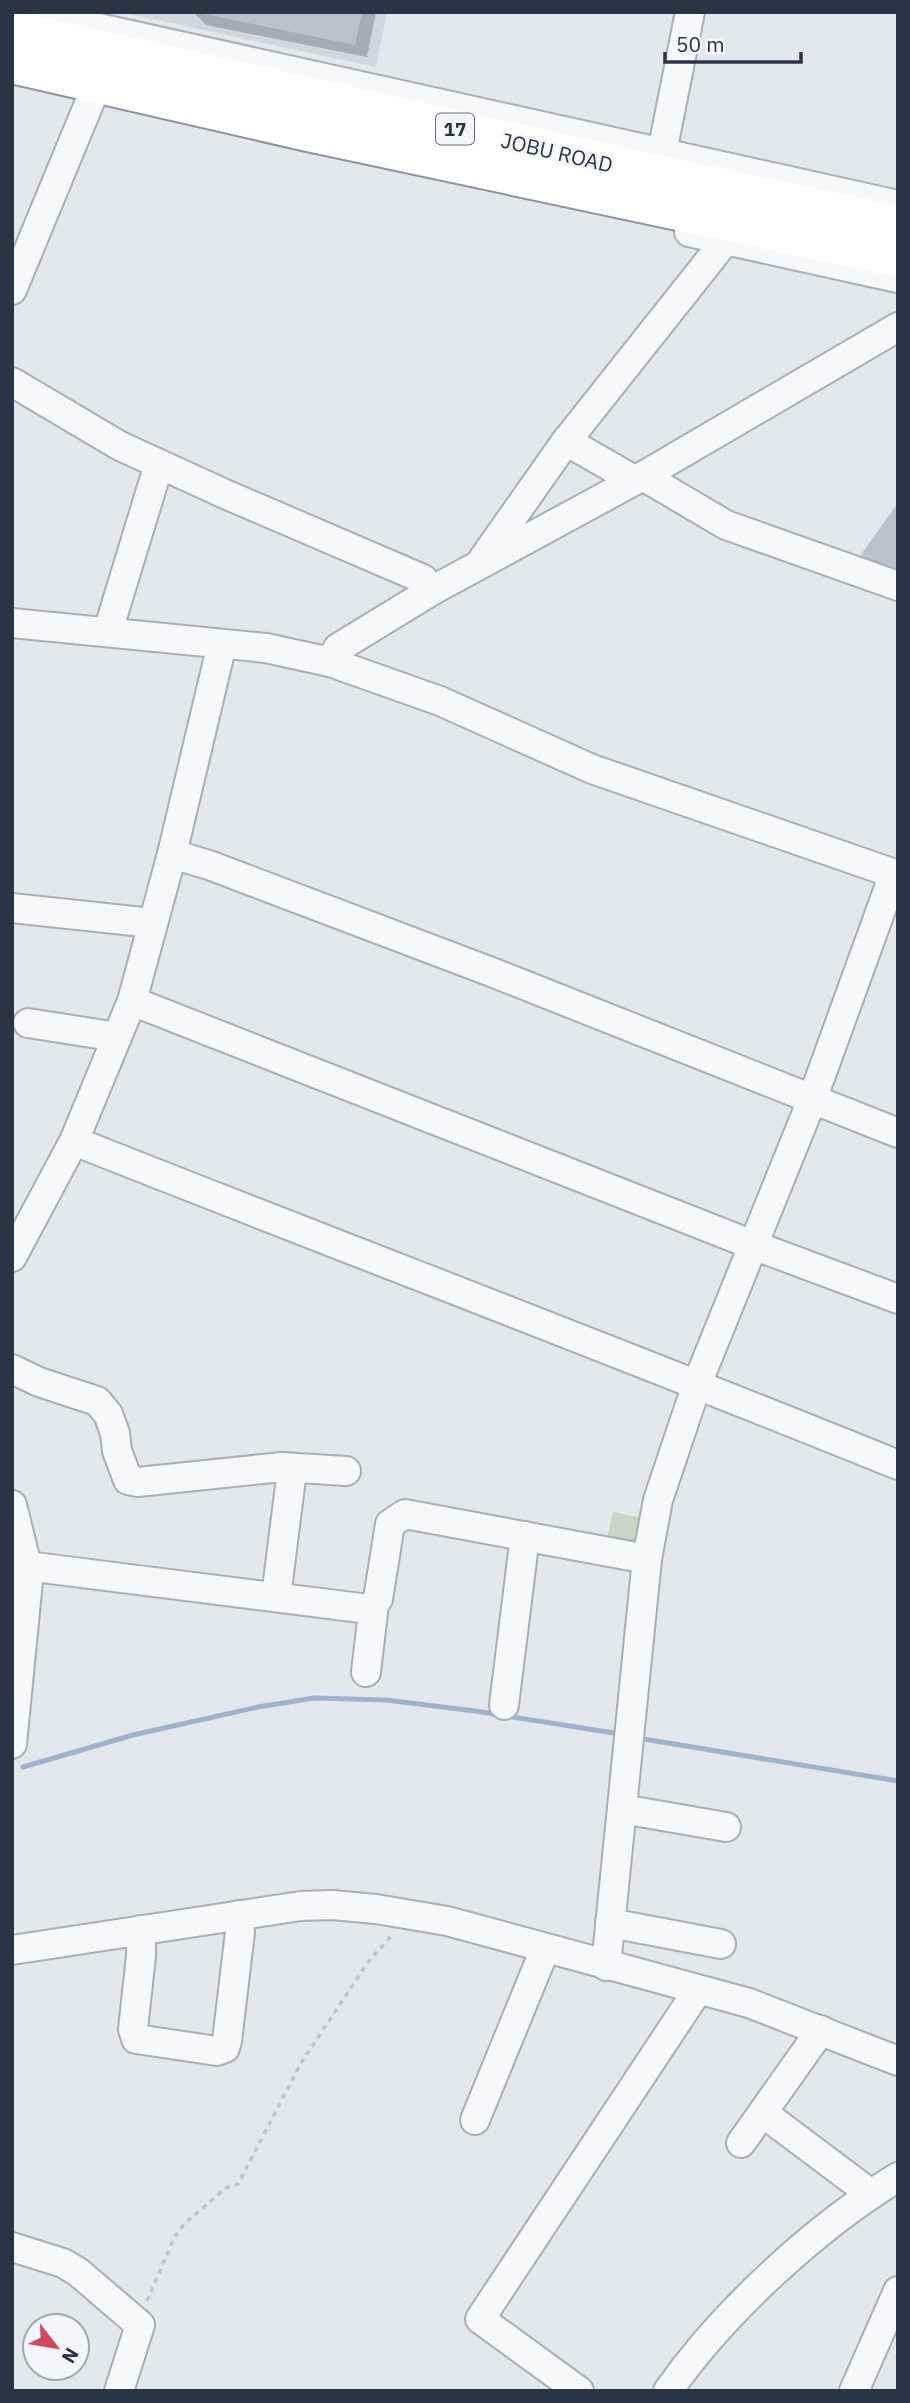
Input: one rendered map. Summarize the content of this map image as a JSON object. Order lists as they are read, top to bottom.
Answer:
{
  "streets": {
    "highway": ["17", "JOBU ROAD"]
  },
  "scale_bar": "50 m",
  "north": "bottom right"
}
